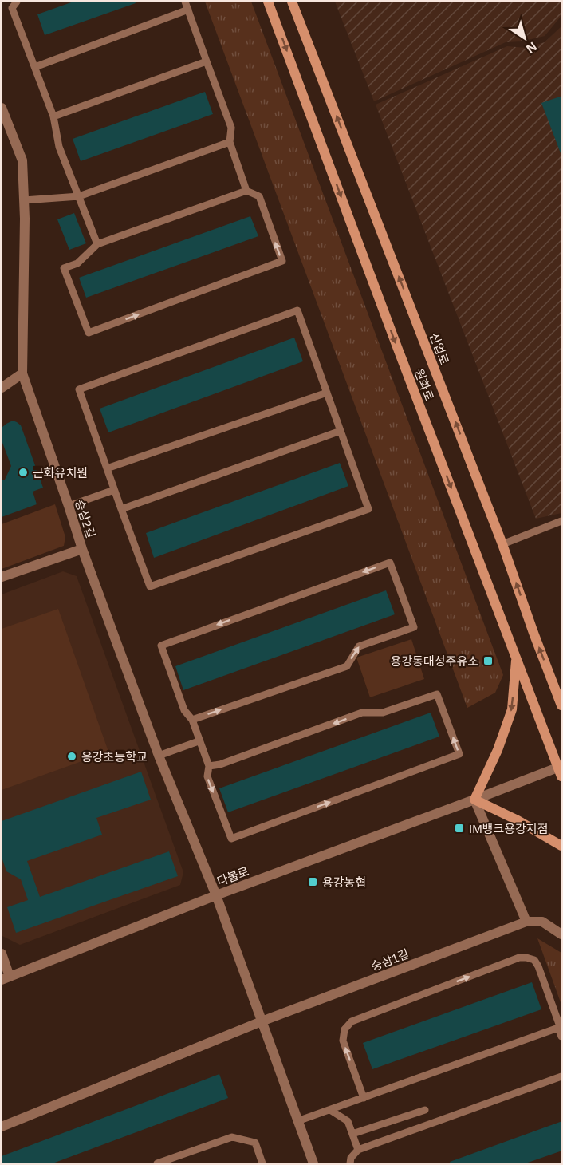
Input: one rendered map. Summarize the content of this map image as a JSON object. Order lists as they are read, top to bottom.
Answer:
{
  "streets": {
    "street": [
      "산업로",
      "원화로",
      "승삼2길",
      "다불로",
      "승삼1길"
    ]
  },
  "crossings": [
    ["원화로", "다불로"],
    ["승삼2길", "다불로"]
  ],
  "one_way": ["산업로", "원화로"],
  "places": {
    "other": ["근화유치원", "용강초등학교"],
    "transit": ["용강동대성주유소", "IM뱅크용강지점", "용강농협"]
  },
  "north": "bottom right"
}
